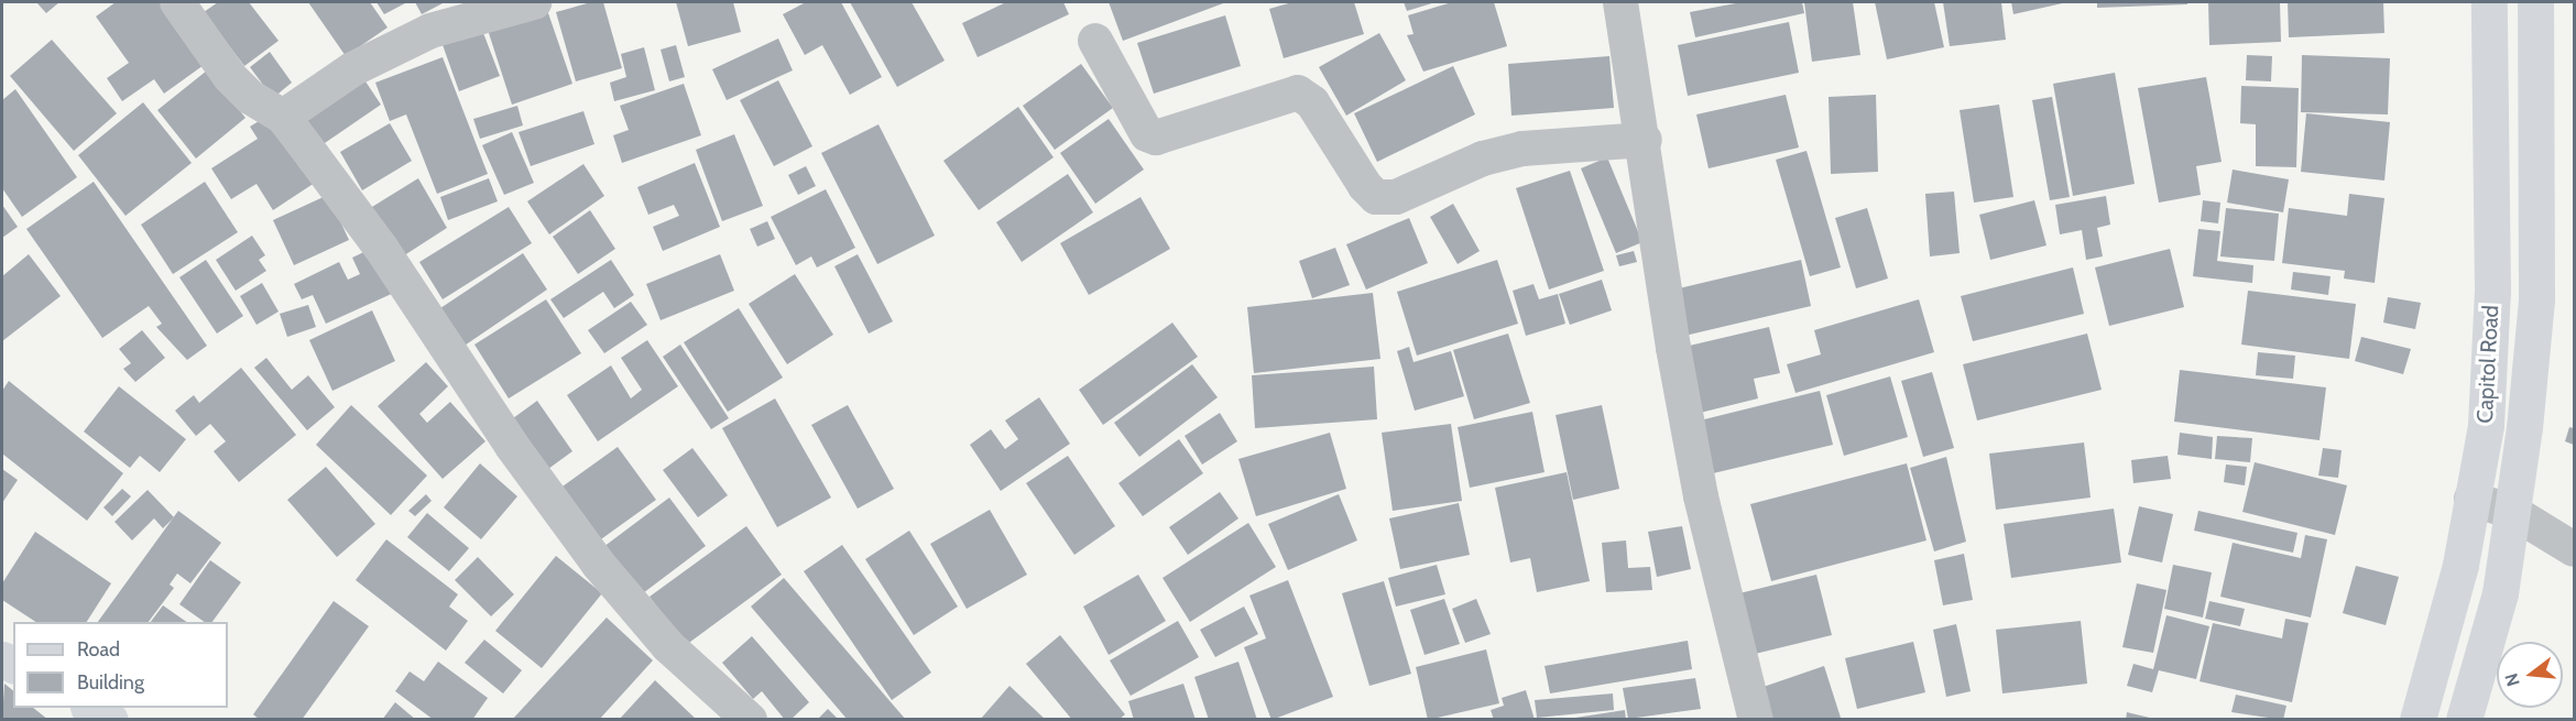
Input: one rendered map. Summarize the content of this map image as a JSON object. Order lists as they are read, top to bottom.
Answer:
{
  "streets": {
    "main road": ["Capitol Road"]
  },
  "legend": ["Road", "Building"],
  "north": "left"
}
